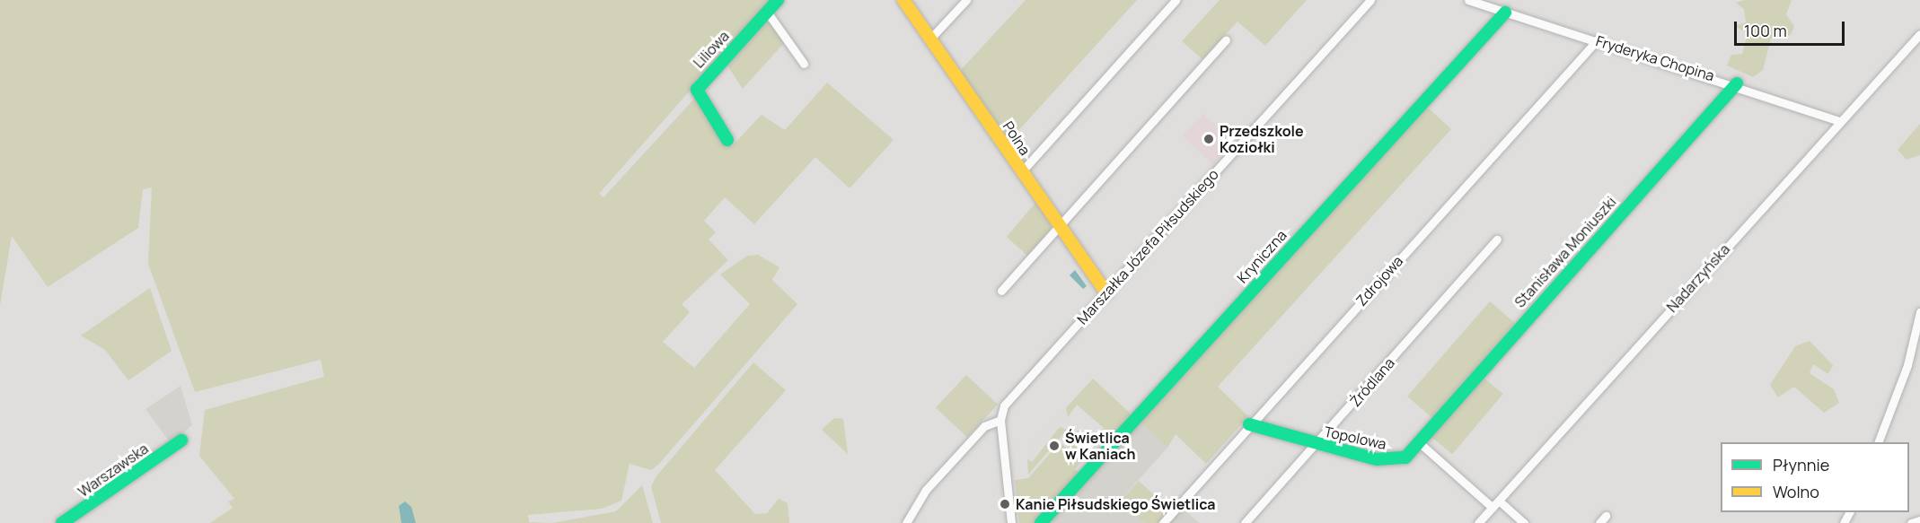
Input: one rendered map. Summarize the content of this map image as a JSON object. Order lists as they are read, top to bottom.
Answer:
{
  "streets": {
    "street": [
      "Liliowa",
      "Fryderyka Chopina",
      "Polna",
      "Marszałka Józefa Piłsudskiego",
      "Stanisława Moniuszki",
      "Kryniczna",
      "Nadarzyńska",
      "Zdrojowa",
      "Źródlana",
      "Topolowa",
      "Warszawska"
    ]
  },
  "crossings": [
    ["Fryderyka Chopina", "Stanisława Moniuszki"],
    ["Fryderyka Chopina", "Kryniczna"],
    ["Fryderyka Chopina", "Nadarzyńska"],
    ["Fryderyka Chopina", "Zdrojowa"],
    ["Polna", "Marszałka Józefa Piłsudskiego"],
    ["Stanisława Moniuszki", "Topolowa"],
    ["Zdrojowa", "Topolowa"],
    ["Źródlana", "Topolowa"]
  ],
  "places": ["Przedszkole Koziołki", "Świetlica w Kaniach", "Kanie Piłsudskiego Świetlica"],
  "legend": ["Płynnie", "Wolno"],
  "scale_bar": "100 m"
}
